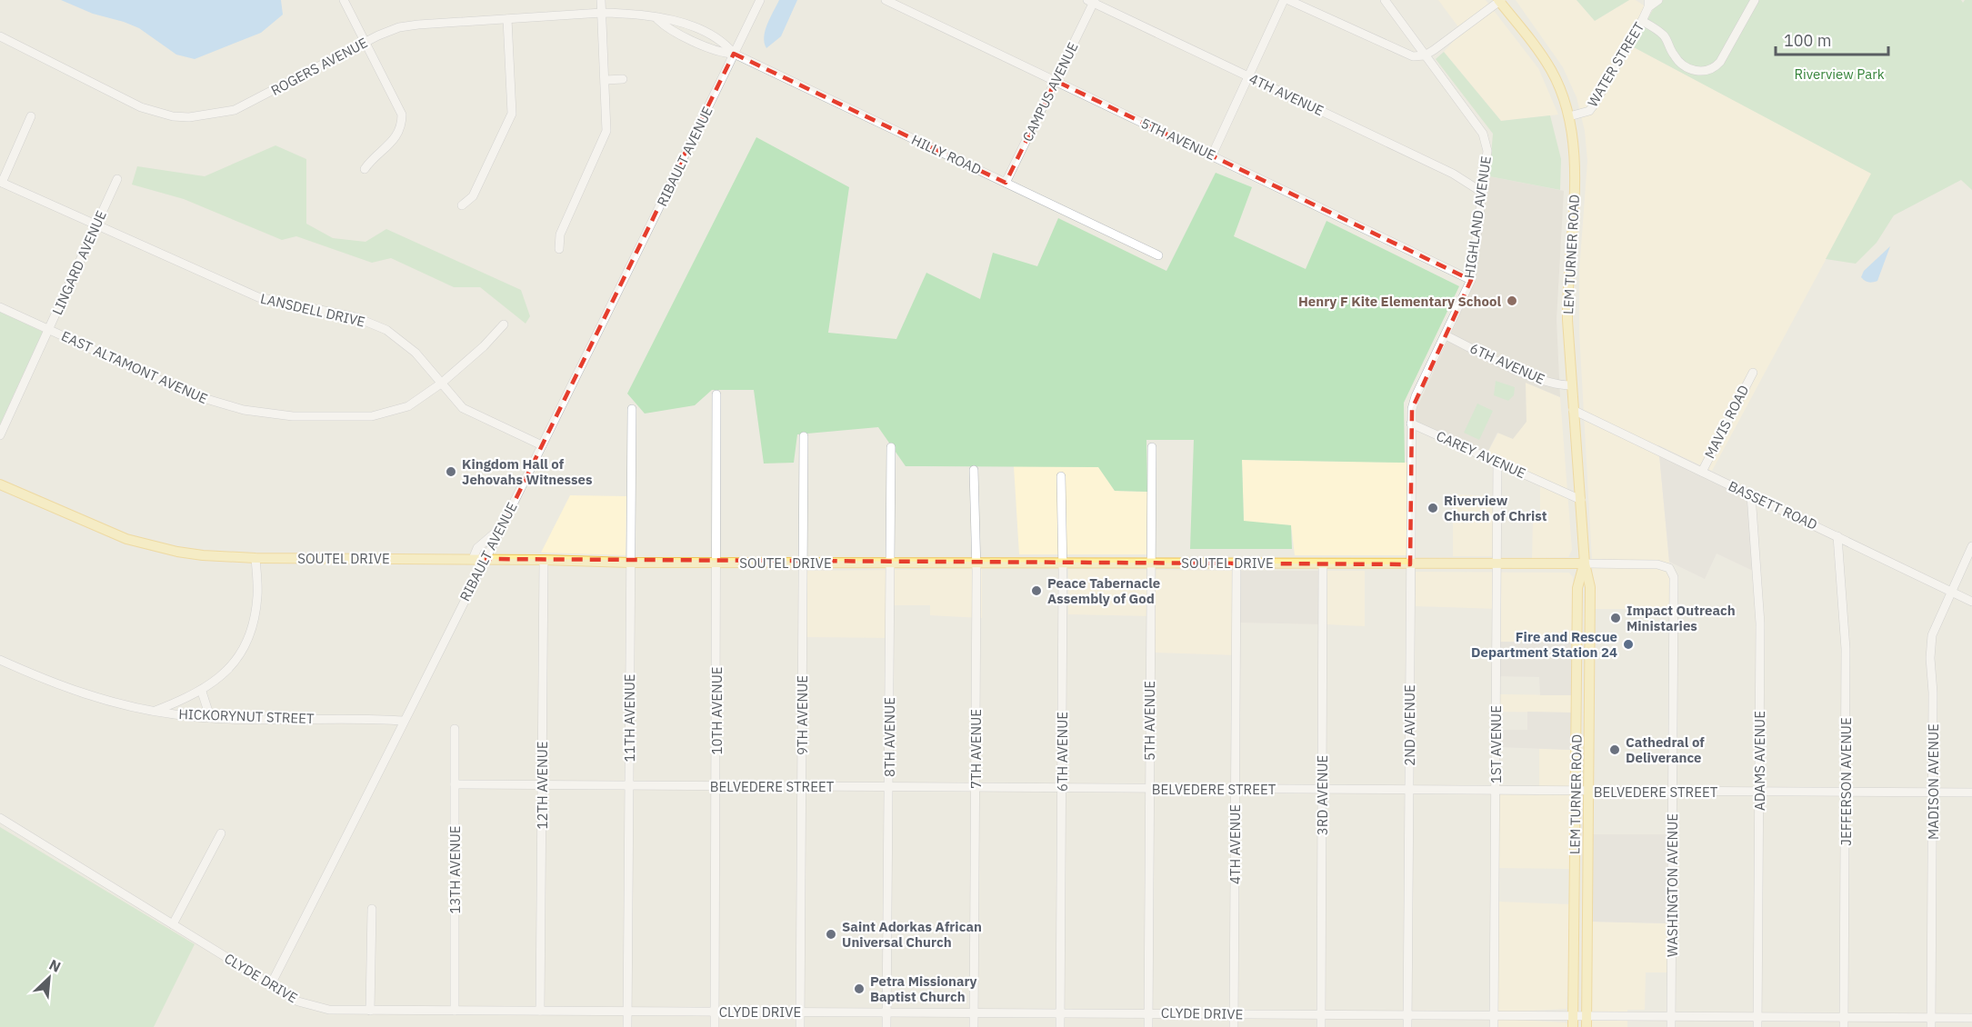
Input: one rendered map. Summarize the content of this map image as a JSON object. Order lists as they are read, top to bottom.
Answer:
{
  "streets": {
    "main road": ["LEM TURNER ROAD", "SOUTEL DRIVE"],
    "street": [
      "WATER STREET",
      "ROGERS AVENUE",
      "CAMPUS AVENUE",
      "4TH AVENUE",
      "5TH AVENUE",
      "HILLY ROAD",
      "RIBAULT AVENUE",
      "HIGHLAND AVENUE",
      "LINGARD AVENUE",
      "LANSDELL DRIVE",
      "6TH AVENUE",
      "EAST ALTAMONT AVENUE",
      "MAVIS ROAD",
      "CAREY AVENUE",
      "BASSETT ROAD",
      "10TH AVENUE",
      "9TH AVENUE",
      "HICKORYNUT STREET",
      "11TH AVENUE",
      "2ND AVENUE",
      "8TH AVENUE",
      "1ST AVENUE",
      "7TH AVENUE",
      "ADAMS AVENUE",
      "JEFFERSON AVENUE",
      "MADISON AVENUE",
      "12TH AVENUE",
      "BELVEDERE STREET",
      "3RD AVENUE",
      "13TH AVENUE",
      "WASHINGTON AVENUE",
      "CLYDE DRIVE"
    ]
  },
  "crossings": [
    ["WATER STREET", "LEM TURNER ROAD"],
    ["ROGERS AVENUE", "HILLY ROAD"],
    ["ROGERS AVENUE", "RIBAULT AVENUE"],
    ["CAMPUS AVENUE", "4TH AVENUE"],
    ["CAMPUS AVENUE", "5TH AVENUE"],
    ["CAMPUS AVENUE", "HILLY ROAD"],
    ["4TH AVENUE", "HIGHLAND AVENUE"],
    ["4TH AVENUE", "SOUTEL DRIVE"],
    ["4TH AVENUE", "BELVEDERE STREET"],
    ["4TH AVENUE", "CLYDE DRIVE"],
    ["5TH AVENUE", "HIGHLAND AVENUE"],
    ["5TH AVENUE", "SOUTEL DRIVE"],
    ["5TH AVENUE", "BELVEDERE STREET"],
    ["5TH AVENUE", "CLYDE DRIVE"],
    ["HILLY ROAD", "RIBAULT AVENUE"],
    ["RIBAULT AVENUE", "LANSDELL DRIVE"],
    ["RIBAULT AVENUE", "SOUTEL DRIVE"],
    ["RIBAULT AVENUE", "HICKORYNUT STREET"],
    ["RIBAULT AVENUE", "CLYDE DRIVE"],
    ["HIGHLAND AVENUE", "6TH AVENUE"],
    ["HIGHLAND AVENUE", "CAREY AVENUE"],
    ["HIGHLAND AVENUE", "2ND AVENUE"],
    ["LEM TURNER ROAD", "6TH AVENUE"],
    ["LEM TURNER ROAD", "CAREY AVENUE"],
    ["LEM TURNER ROAD", "BASSETT ROAD"],
    ["LEM TURNER ROAD", "SOUTEL DRIVE"],
    ["LEM TURNER ROAD", "BELVEDERE STREET"],
    ["LEM TURNER ROAD", "WASHINGTON AVENUE"],
    ["LEM TURNER ROAD", "CLYDE DRIVE"],
    ["LINGARD AVENUE", "LANSDELL DRIVE"],
    ["LINGARD AVENUE", "EAST ALTAMONT AVENUE"],
    ["LANSDELL DRIVE", "EAST ALTAMONT AVENUE"],
    ["6TH AVENUE", "SOUTEL DRIVE"],
    ["6TH AVENUE", "BELVEDERE STREET"],
    ["6TH AVENUE", "CLYDE DRIVE"],
    ["MAVIS ROAD", "BASSETT ROAD"],
    ["CAREY AVENUE", "2ND AVENUE"],
    ["CAREY AVENUE", "1ST AVENUE"],
    ["BASSETT ROAD", "ADAMS AVENUE"],
    ["BASSETT ROAD", "JEFFERSON AVENUE"],
    ["BASSETT ROAD", "MADISON AVENUE"],
    ["SOUTEL DRIVE", "10TH AVENUE"],
    ["SOUTEL DRIVE", "9TH AVENUE"],
    ["SOUTEL DRIVE", "11TH AVENUE"],
    ["SOUTEL DRIVE", "2ND AVENUE"],
    ["SOUTEL DRIVE", "8TH AVENUE"],
    ["SOUTEL DRIVE", "1ST AVENUE"],
    ["SOUTEL DRIVE", "7TH AVENUE"],
    ["SOUTEL DRIVE", "12TH AVENUE"],
    ["SOUTEL DRIVE", "3RD AVENUE"],
    ["SOUTEL DRIVE", "WASHINGTON AVENUE"],
    ["10TH AVENUE", "BELVEDERE STREET"],
    ["10TH AVENUE", "CLYDE DRIVE"],
    ["9TH AVENUE", "BELVEDERE STREET"],
    ["9TH AVENUE", "CLYDE DRIVE"],
    ["11TH AVENUE", "BELVEDERE STREET"],
    ["11TH AVENUE", "CLYDE DRIVE"],
    ["2ND AVENUE", "BELVEDERE STREET"],
    ["2ND AVENUE", "CLYDE DRIVE"],
    ["8TH AVENUE", "BELVEDERE STREET"],
    ["8TH AVENUE", "CLYDE DRIVE"],
    ["1ST AVENUE", "BELVEDERE STREET"],
    ["1ST AVENUE", "CLYDE DRIVE"],
    ["7TH AVENUE", "BELVEDERE STREET"],
    ["7TH AVENUE", "CLYDE DRIVE"],
    ["ADAMS AVENUE", "BELVEDERE STREET"],
    ["ADAMS AVENUE", "CLYDE DRIVE"],
    ["JEFFERSON AVENUE", "BELVEDERE STREET"],
    ["JEFFERSON AVENUE", "CLYDE DRIVE"],
    ["MADISON AVENUE", "BELVEDERE STREET"],
    ["MADISON AVENUE", "CLYDE DRIVE"],
    ["12TH AVENUE", "BELVEDERE STREET"],
    ["12TH AVENUE", "CLYDE DRIVE"],
    ["BELVEDERE STREET", "3RD AVENUE"],
    ["BELVEDERE STREET", "13TH AVENUE"],
    ["BELVEDERE STREET", "WASHINGTON AVENUE"],
    ["3RD AVENUE", "CLYDE DRIVE"],
    ["13TH AVENUE", "CLYDE DRIVE"],
    ["WASHINGTON AVENUE", "CLYDE DRIVE"]
  ],
  "parks": ["Riverview Park"],
  "places": [
    "Henry F Kite Elementary School",
    "Kingdom Hall of Jehovahs Witnesses",
    "Riverview Church of Christ",
    "Peace Tabernacle Assembly of God",
    "Impact Outreach Ministaries",
    "Fire and Rescue Department Station 24",
    "Cathedral of Deliverance",
    "Saint Adorkas African Universal Church",
    "Petra Missionary Baptist Church"
  ],
  "scale_bar": "100 m",
  "north": "top right"
}
